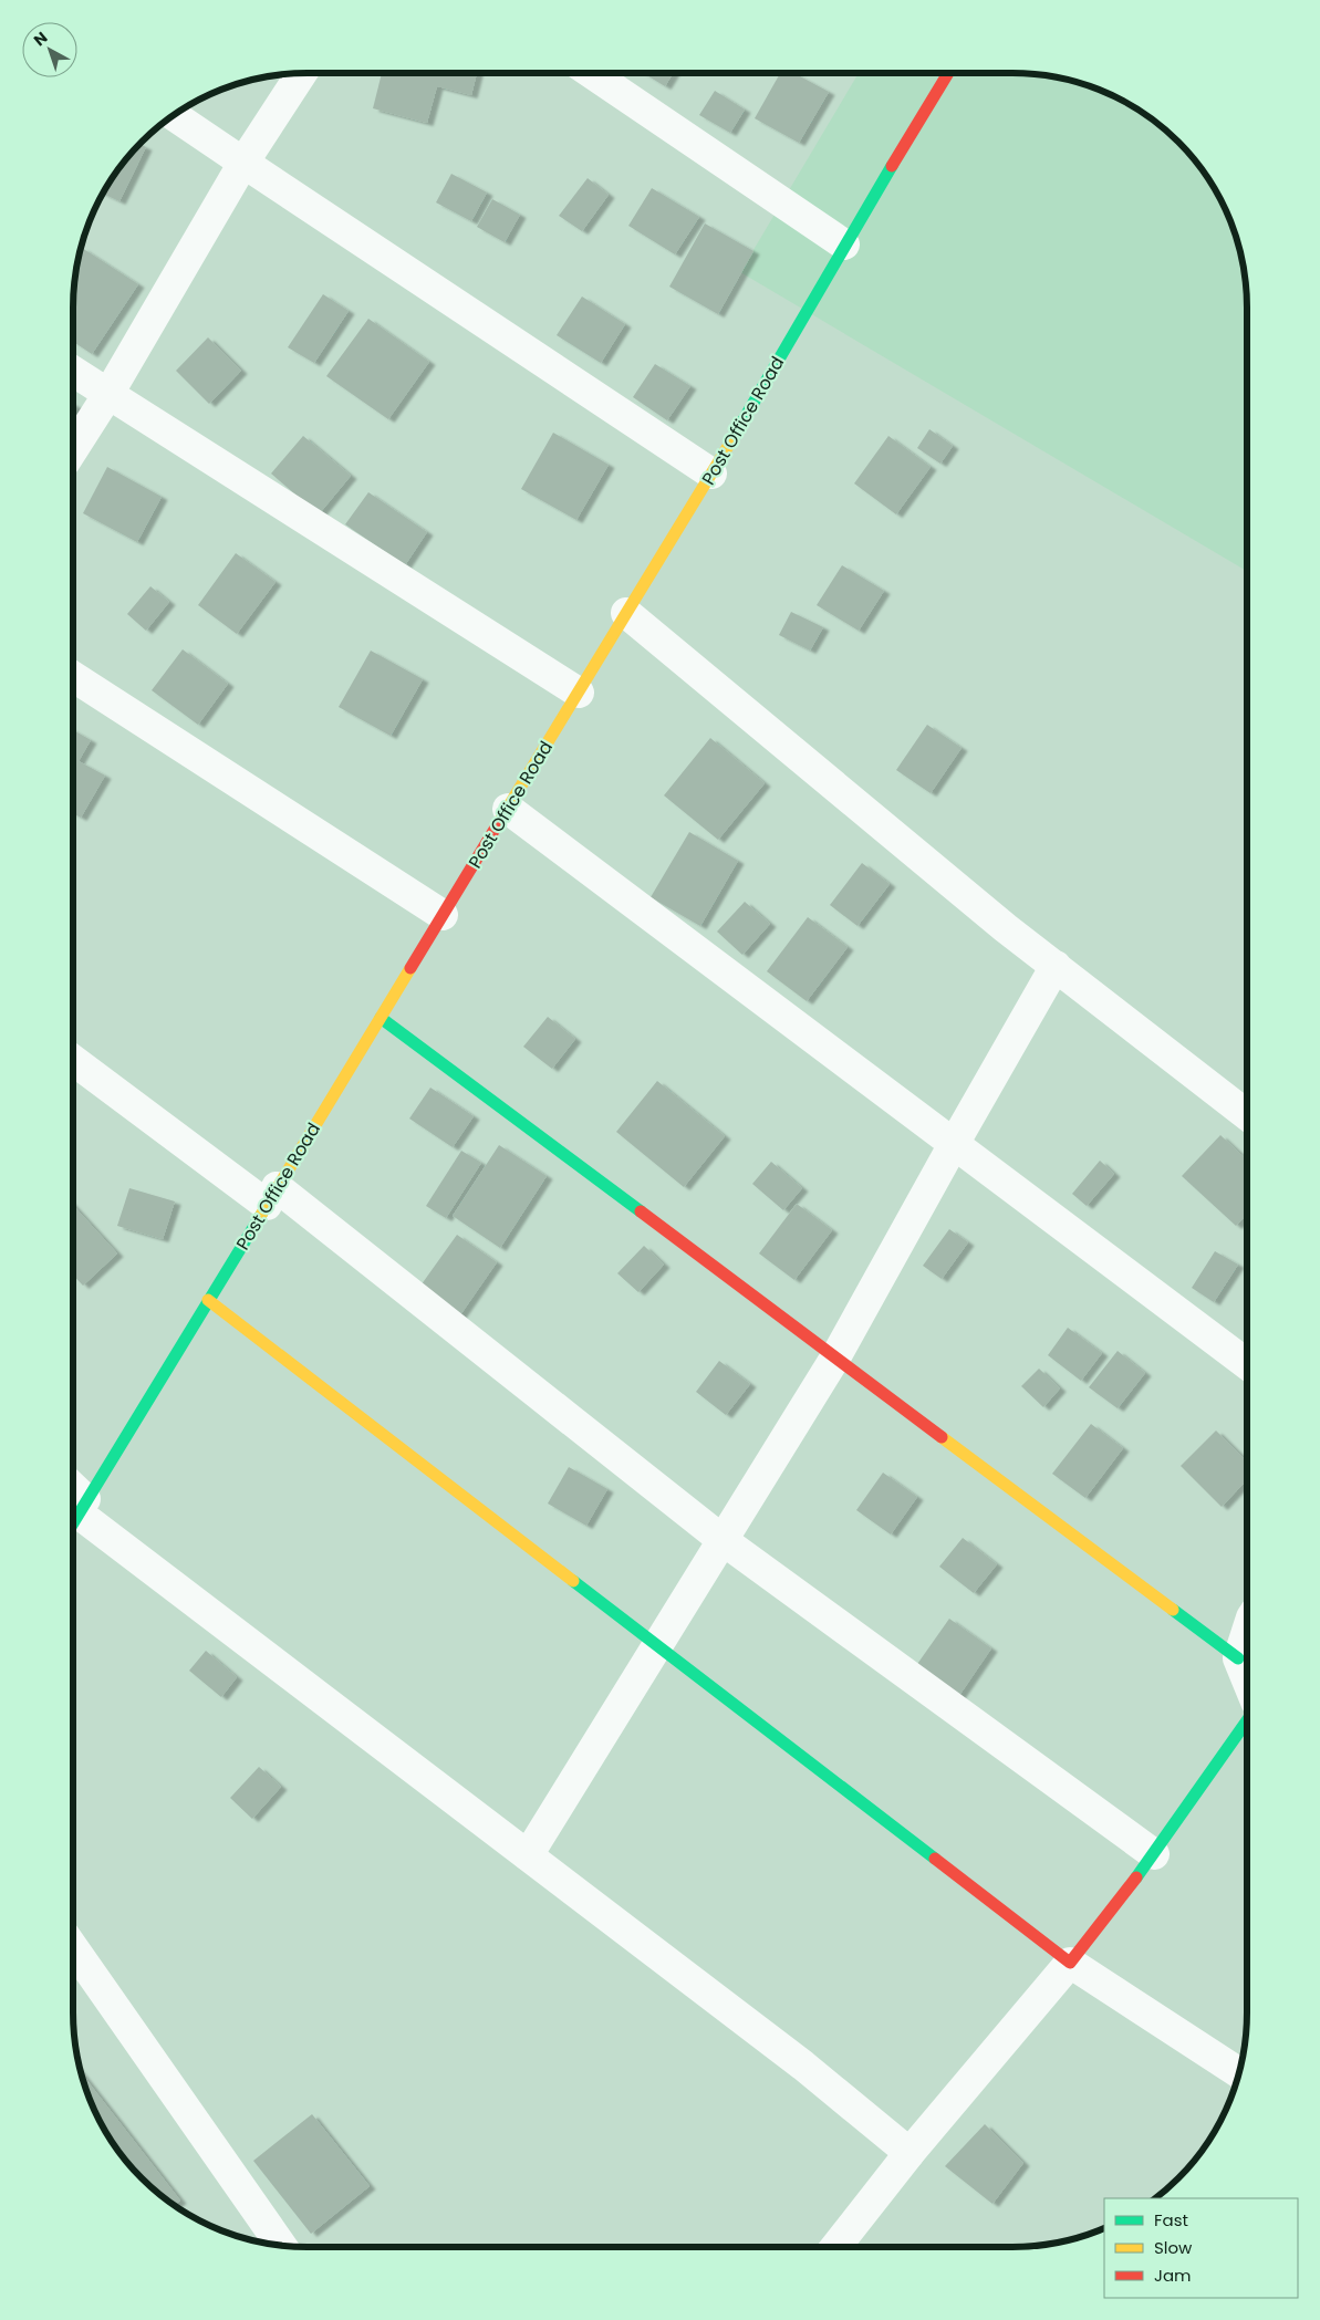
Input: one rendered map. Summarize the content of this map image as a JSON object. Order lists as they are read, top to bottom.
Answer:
{
  "streets": {
    "street": ["Post Office Road"]
  },
  "legend": ["Fast", "Slow", "Jam"],
  "north": "top left"
}
